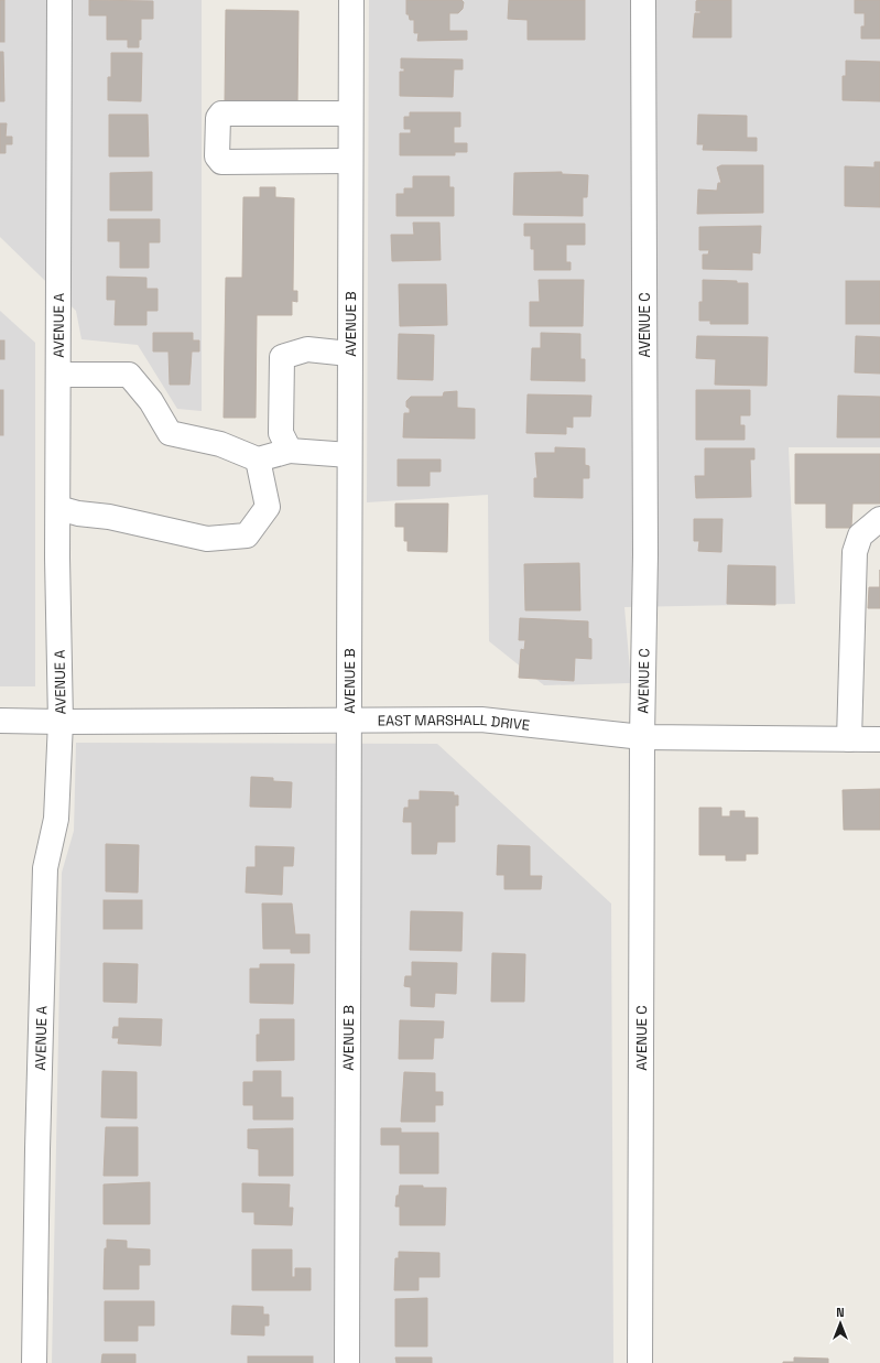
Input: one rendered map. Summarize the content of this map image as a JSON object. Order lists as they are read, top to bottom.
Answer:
{
  "streets": {
    "street": [
      "AVENUE A",
      "AVENUE B",
      "AVENUE C",
      "EAST MARSHALL DRIVE"
    ]
  },
  "crossings": [
    ["AVENUE A", "EAST MARSHALL DRIVE"],
    ["AVENUE B", "EAST MARSHALL DRIVE"],
    ["AVENUE C", "EAST MARSHALL DRIVE"]
  ],
  "north": "top"
}
